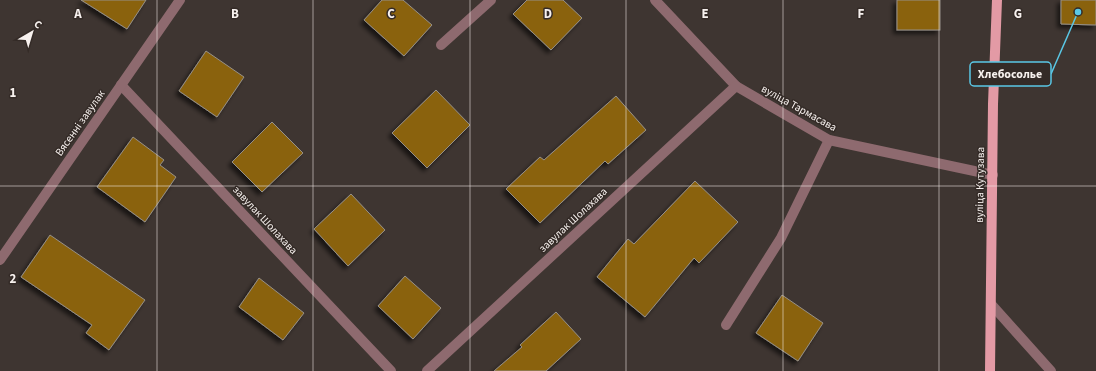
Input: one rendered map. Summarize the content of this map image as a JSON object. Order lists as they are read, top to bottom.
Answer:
{
  "streets": {
    "main road": ["вуліца Кутузава"],
    "street": ["вуліца Тармасава", "Вясенні завулак", "завулак Шолахава"]
  },
  "crossings": [
    ["вуліца Тармасава", "вуліца Кутузава"],
    ["вуліца Тармасава", "завулак Шолахава"],
    ["Вясенні завулак", "завулак Шолахава"]
  ],
  "places": ["Хлебосолье"],
  "north": "top right",
  "grid": {
    "columns": [
      "A",
      "B",
      "C",
      "D",
      "E",
      "F",
      "G"
    ],
    "rows": ["1", "2"]
  }
}
